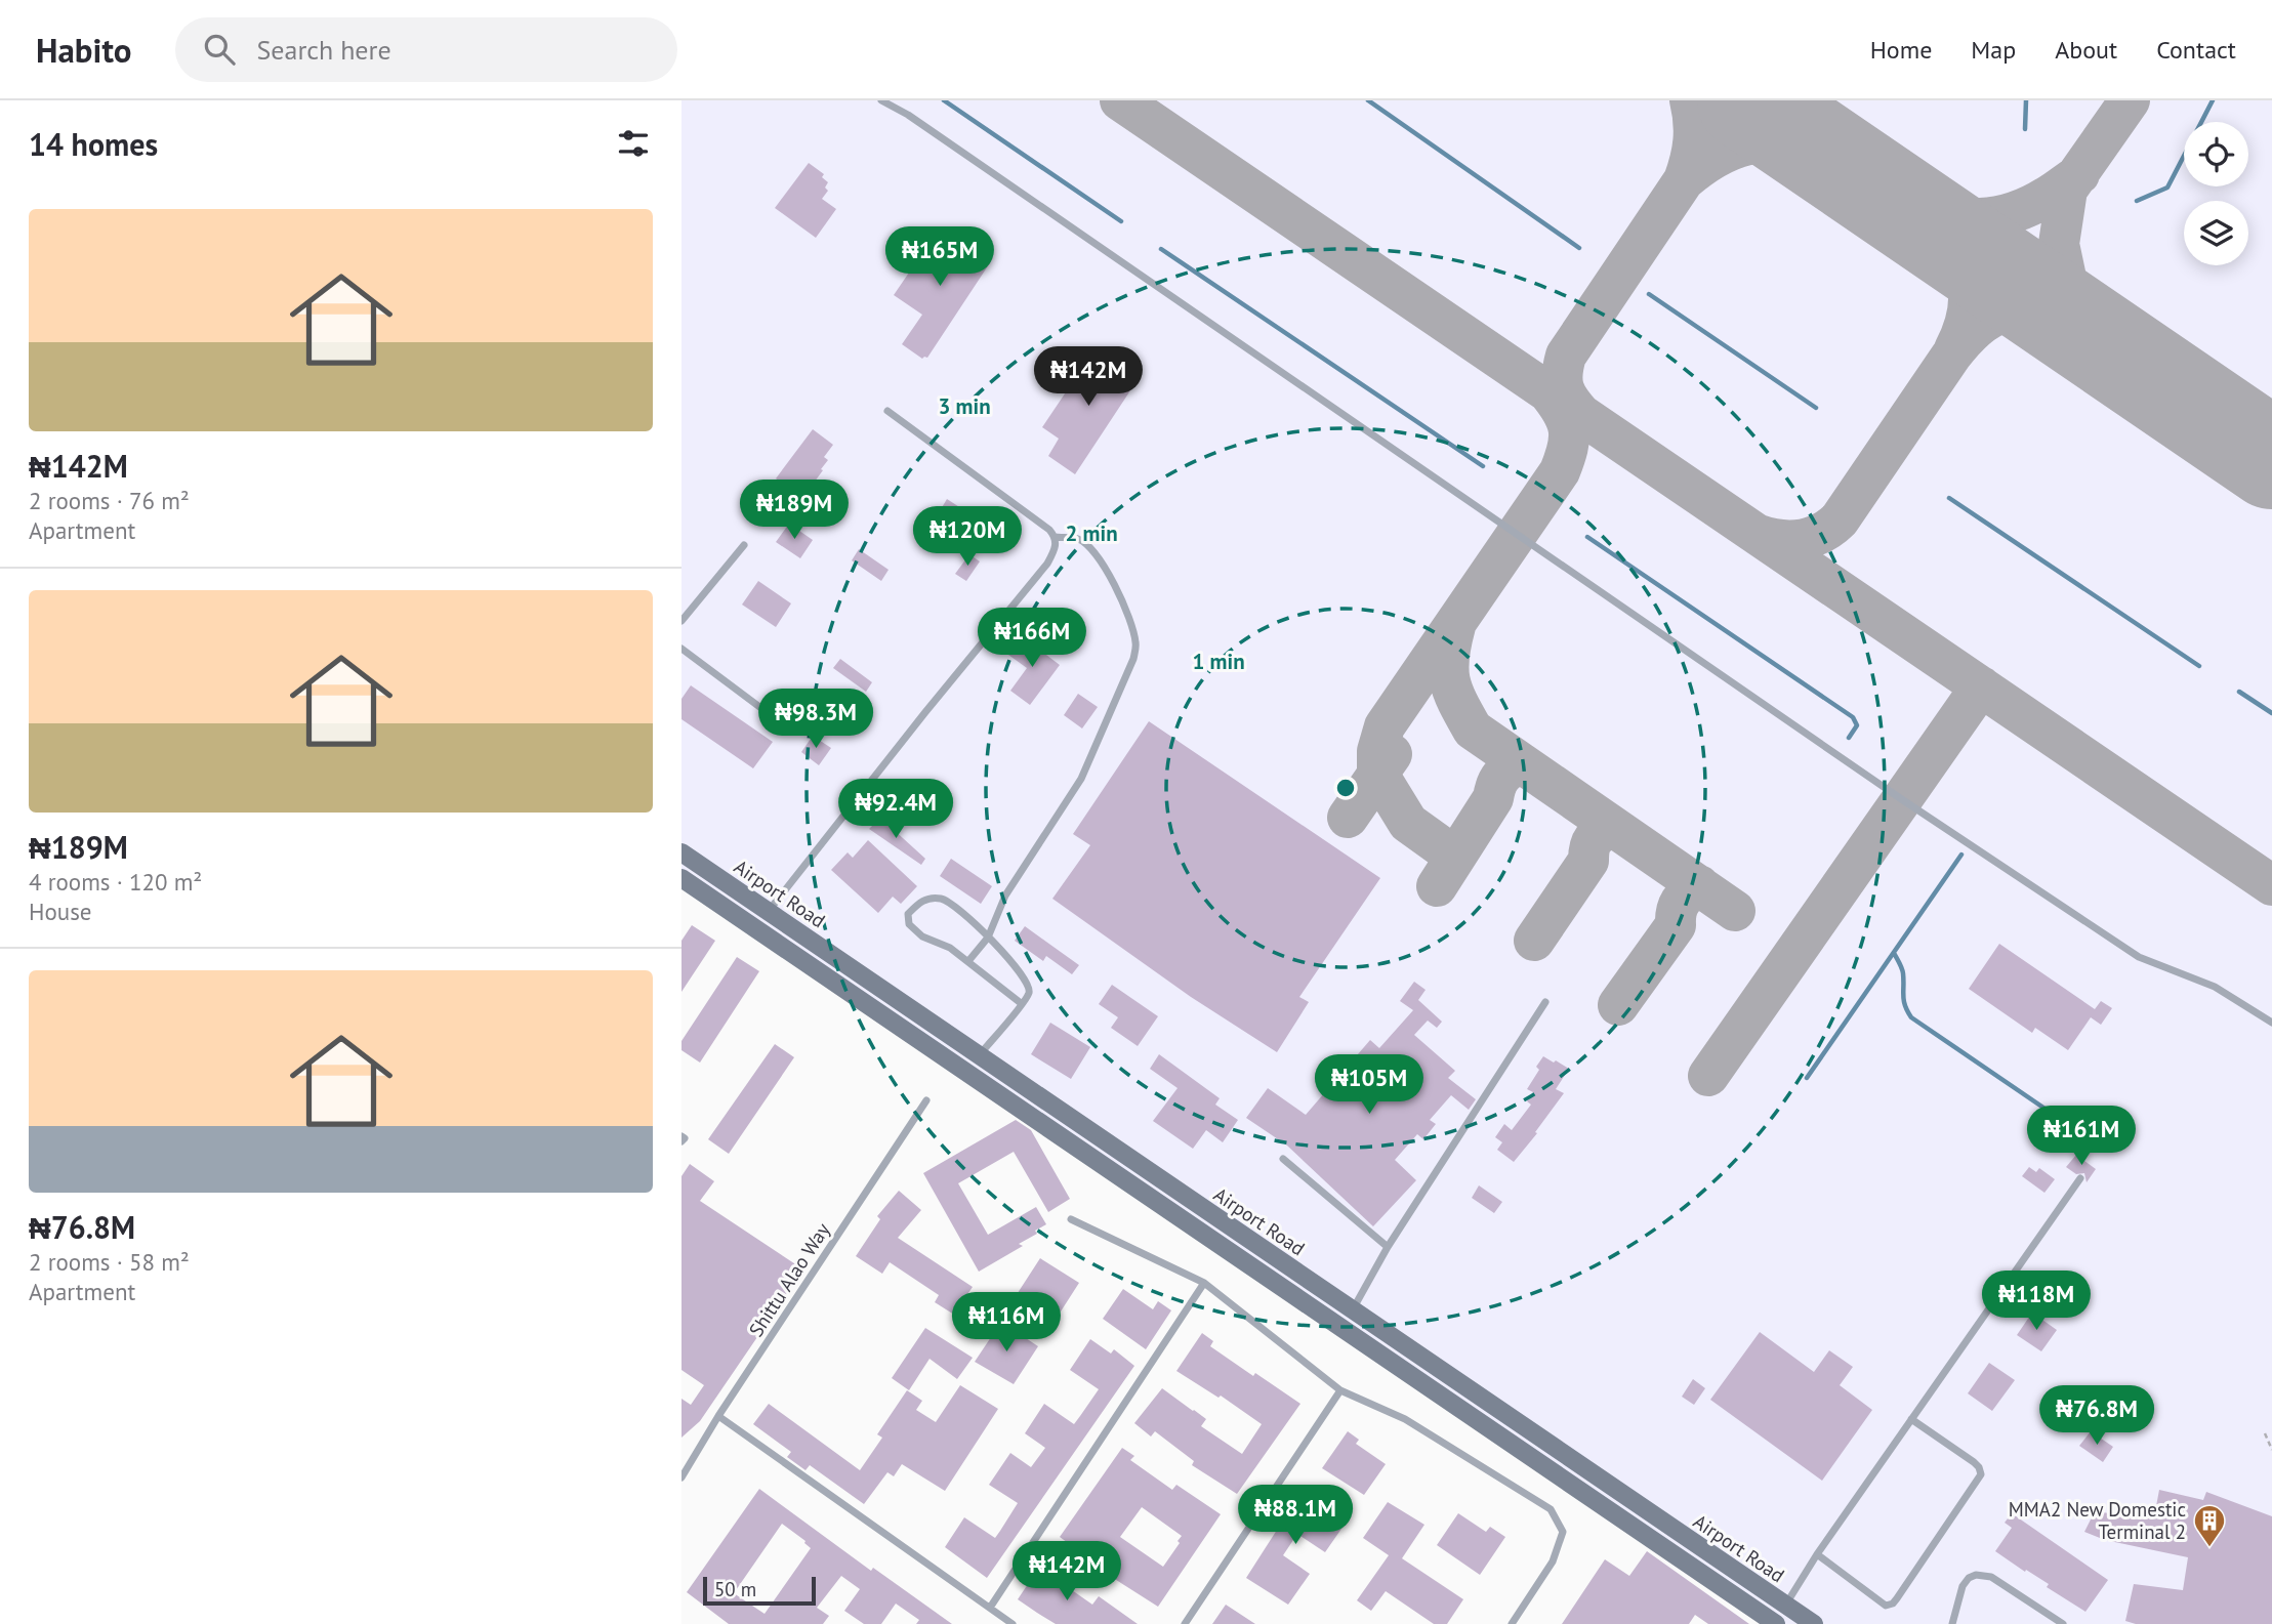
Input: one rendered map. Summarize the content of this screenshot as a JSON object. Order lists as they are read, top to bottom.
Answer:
{
  "streets": {
    "main road": ["Airport Road"],
    "lane": ["Shittu Alao Way"]
  },
  "places": {
    "building": ["MMA2 New Domestic Terminal 2"]
  },
  "scale_bar": "50 m",
  "page": {
    "header": "Habito",
    "search": "Search here",
    "nav": [
      "Home",
      "Map",
      "About",
      "Contact"
    ],
    "heading": "14 homes",
    "list": [
      {
        "name": "₦142M",
        "note": "2 rooms · 76 m² · Apartment"
      },
      {
        "name": "₦189M",
        "note": "4 rooms · 120 m² · House"
      },
      {
        "name": "₦76.8M",
        "note": "2 rooms · 58 m² · Apartment"
      }
    ],
    "price": [
      "₦165M",
      "₦142M",
      "₦189M",
      "₦120M",
      "₦166M",
      "₦98.3M",
      "₦92.4M",
      "₦105M",
      "₦161M",
      "₦118M",
      "₦116M",
      "₦76.8M",
      "₦88.1M",
      "₦142M"
    ],
    "scale": "50 m"
  },
  "rings": ["3 min", "2 min", "1 min"]
}
